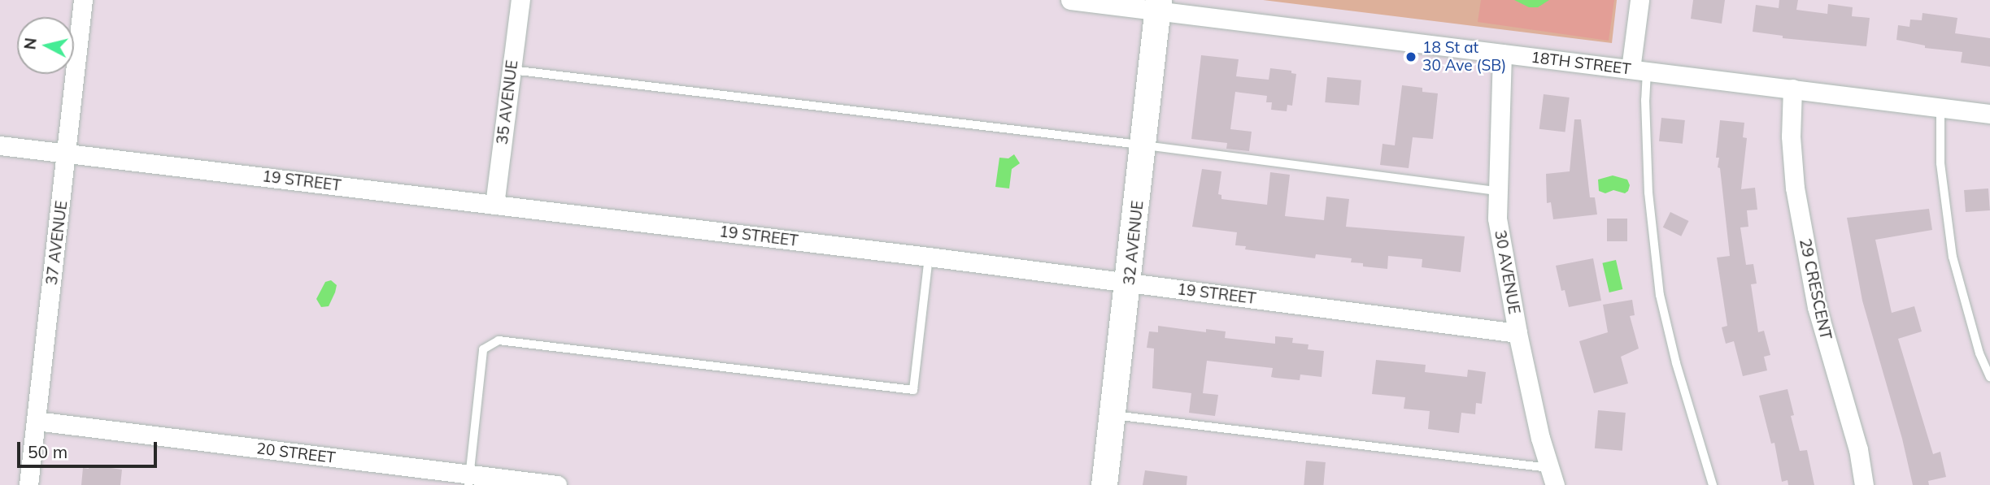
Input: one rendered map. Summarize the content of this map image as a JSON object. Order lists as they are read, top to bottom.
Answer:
{
  "streets": {
    "street": [
      "18TH STREET",
      "35 AVENUE",
      "19 STREET",
      "37 AVENUE",
      "32 AVENUE",
      "30 AVENUE",
      "29 CRESCENT",
      "20 STREET"
    ]
  },
  "crossings": [
    ["18TH STREET", "32 AVENUE"],
    ["18TH STREET", "30 AVENUE"],
    ["18TH STREET", "29 CRESCENT"],
    ["35 AVENUE", "19 STREET"],
    ["19 STREET", "37 AVENUE"],
    ["19 STREET", "32 AVENUE"],
    ["19 STREET", "30 AVENUE"],
    ["37 AVENUE", "20 STREET"]
  ],
  "places": ["18 St at 30 Ave (SB)"],
  "scale_bar": "50 m",
  "north": "left"
}
